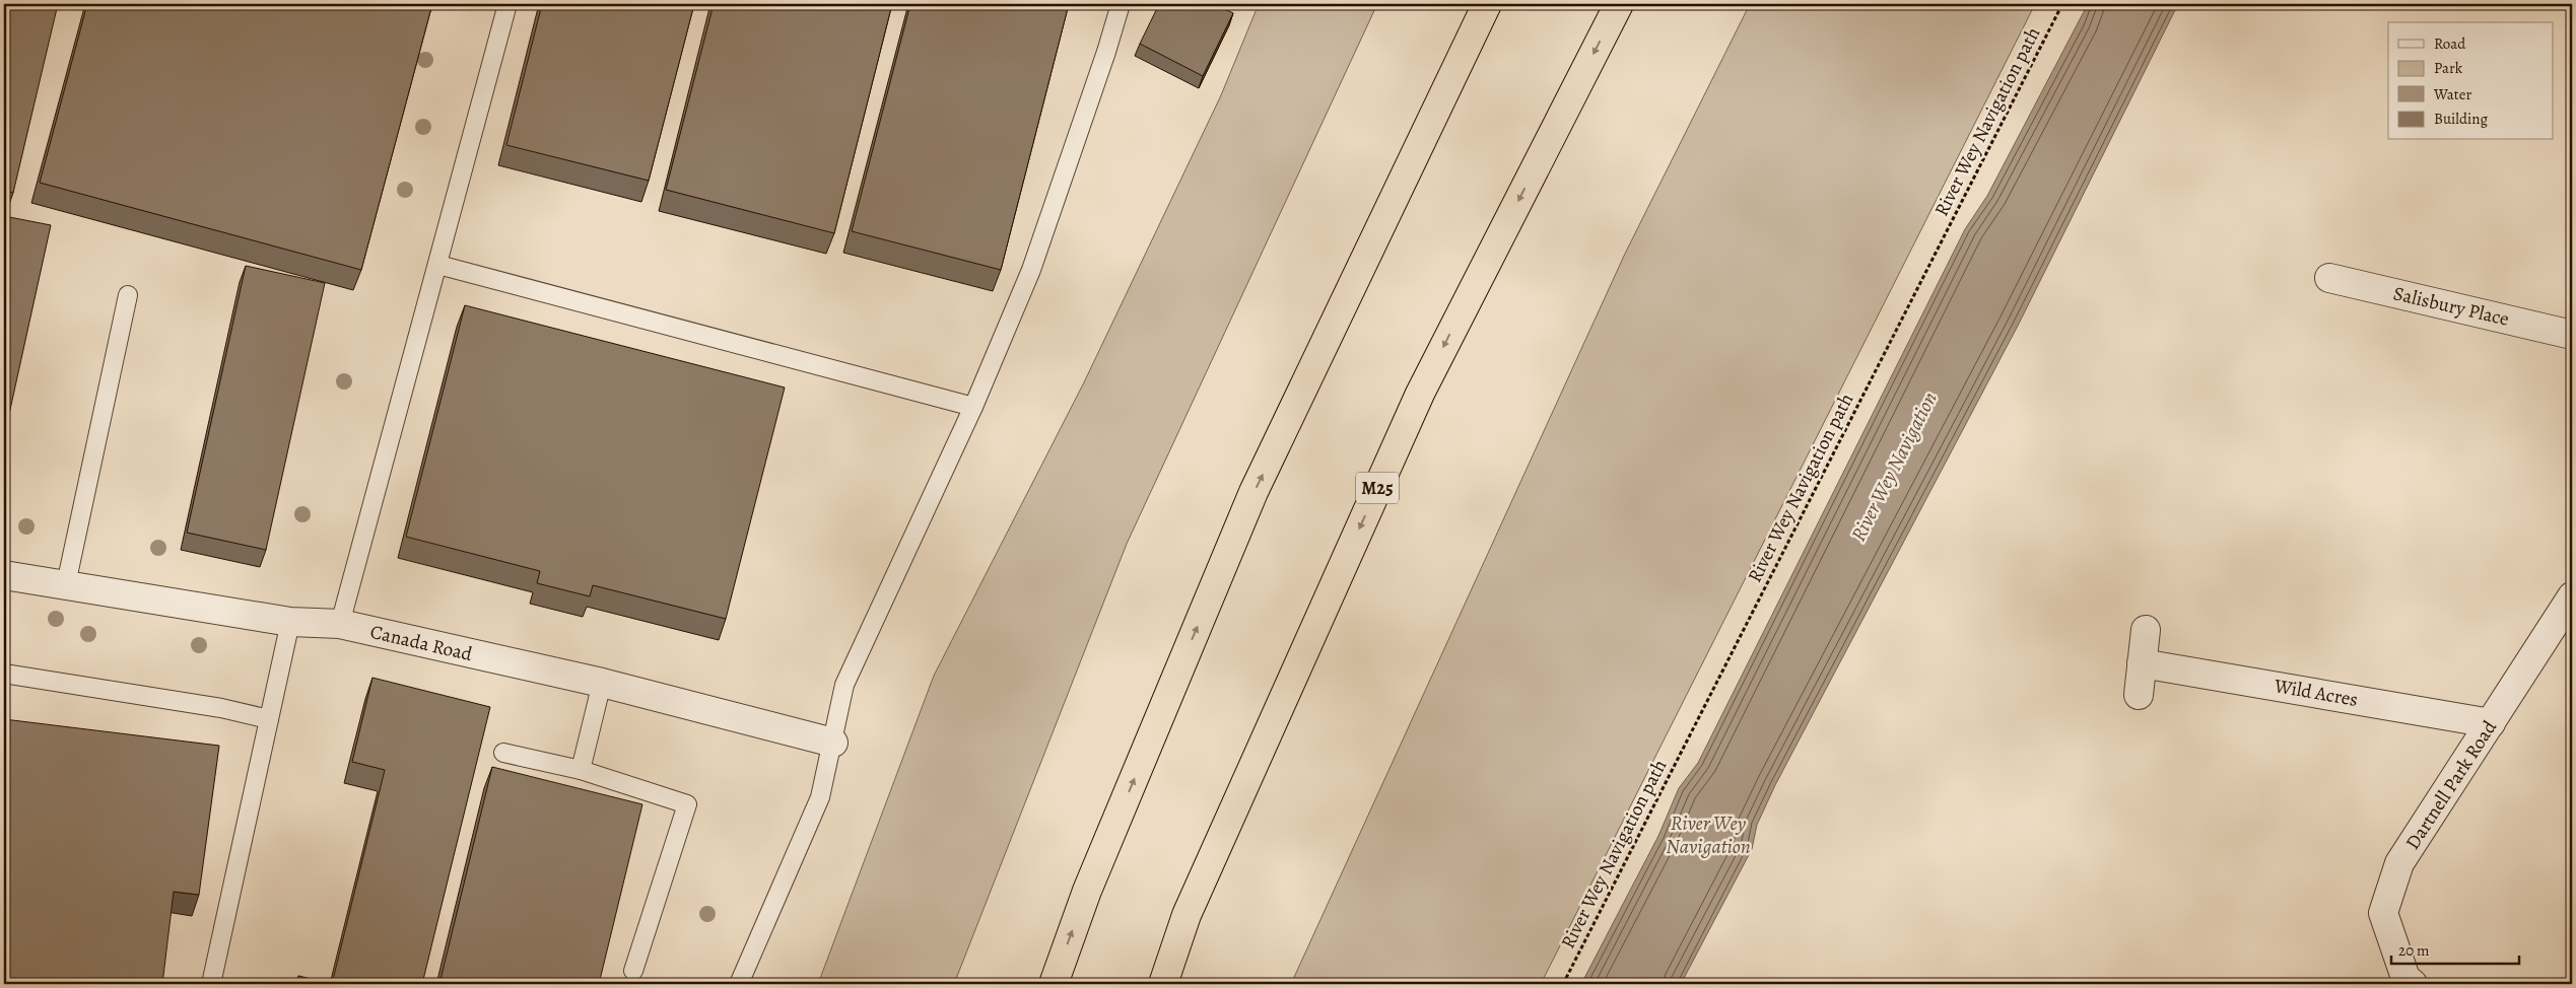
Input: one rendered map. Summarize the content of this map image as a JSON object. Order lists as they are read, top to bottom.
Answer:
{
  "streets": {
    "highway": ["M25"],
    "street": [
      "Salisbury Place",
      "Canada Road",
      "Wild Acres",
      "Dartnell Park Road"
    ],
    "path": ["River Wey Navigation path"]
  },
  "crossings": [
    ["Wild Acres", "Dartnell Park Road"]
  ],
  "water": ["River Wey Navigation"],
  "legend": [
    "Road",
    "Park",
    "Water",
    "Building"
  ],
  "scale_bar": "20 m"
}
